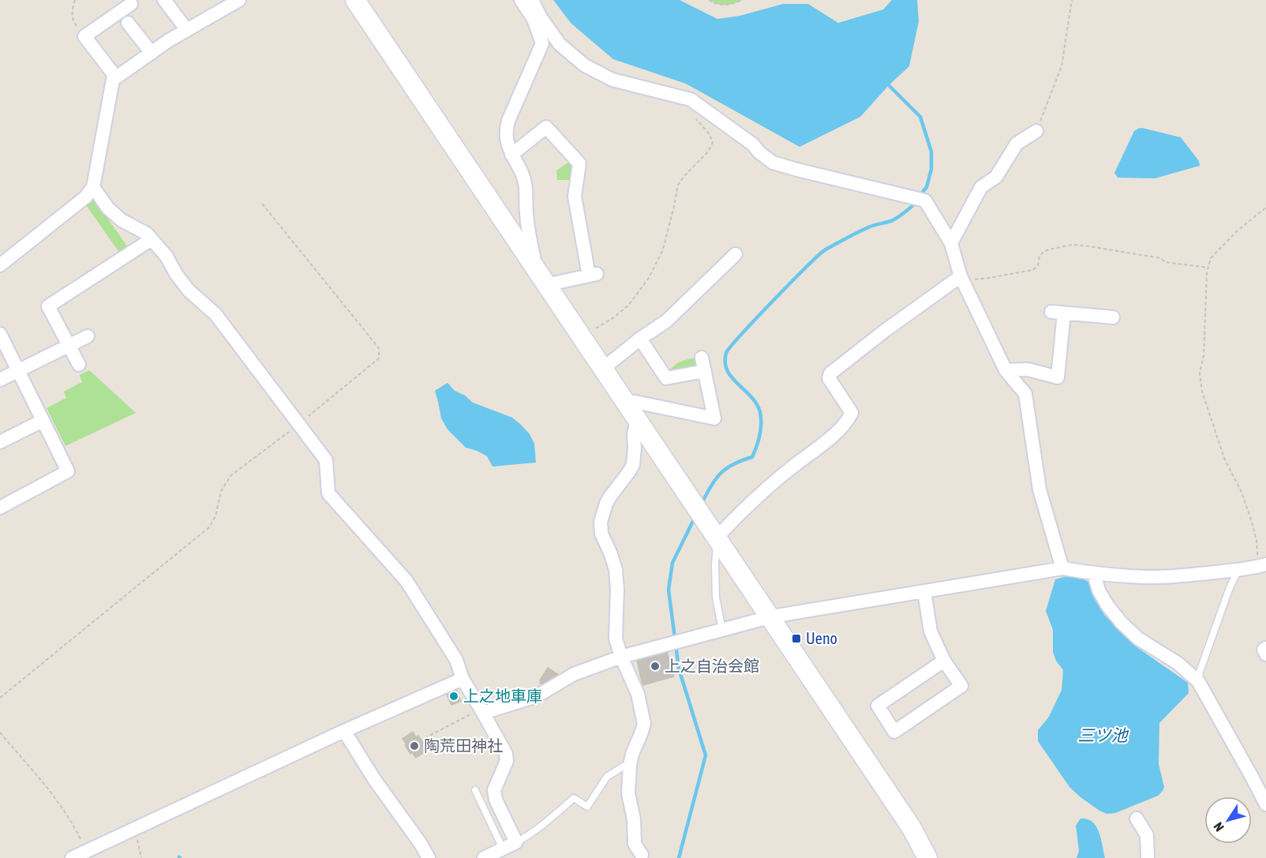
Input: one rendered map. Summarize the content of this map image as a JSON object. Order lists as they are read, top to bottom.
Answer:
{
  "water": ["三ツ池"],
  "places": {
    "transit": ["Ueno"],
    "other": ["上之自治会館", "上之地車庫", "陶荒田神社"]
  },
  "north": "bottom left"
}
